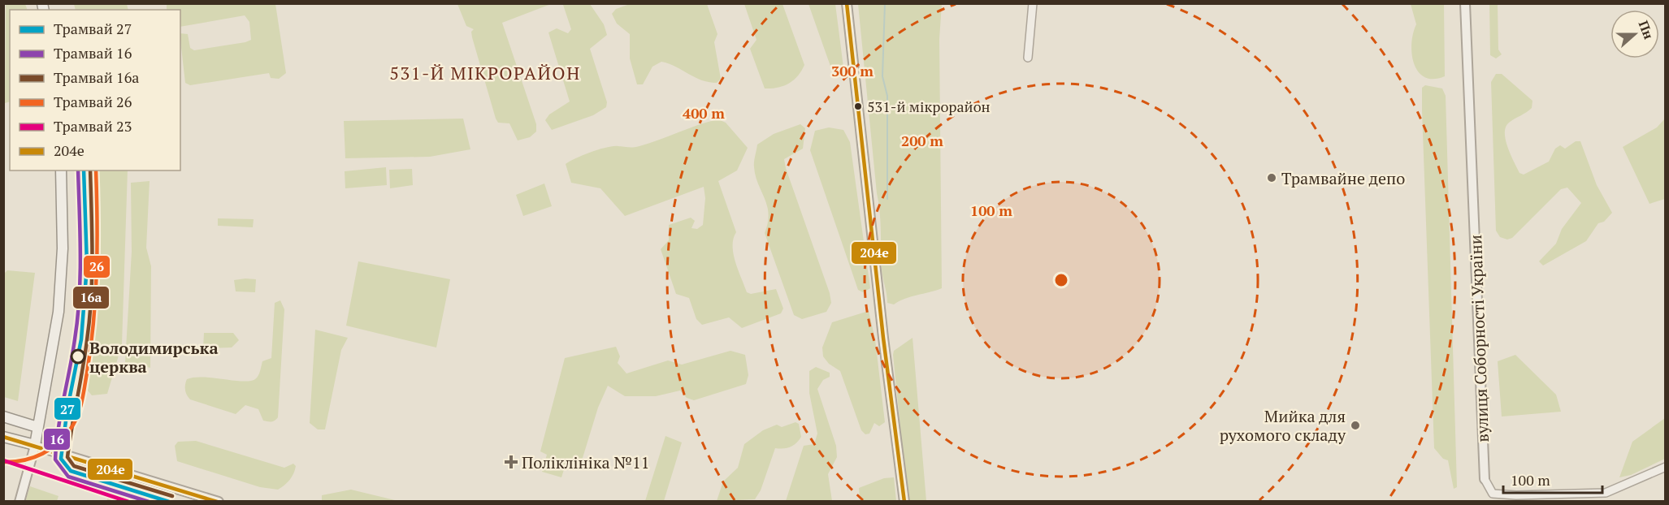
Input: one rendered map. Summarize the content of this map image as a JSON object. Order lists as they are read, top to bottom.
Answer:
{
  "streets": {
    "street": ["вулиця Соборності України"]
  },
  "districts": ["531-Й МІКРОРАЙОН"],
  "places": {
    "other": [
      "531-й мікрорайон",
      "Трамвайне депо",
      "Володимирська церква",
      "Мийка для рухомого складу"
    ],
    "health": ["Поліклініка №11"]
  },
  "lines": [
    "transit line 204е",
    "tram line 27",
    "tram line 16",
    "tram line 16a",
    "tram line 26",
    "tram line 23"
  ],
  "legend": [
    "Трамвай 27",
    "Трамвай 16",
    "Трамвай 16a",
    "Трамвай 26",
    "Трамвай 23",
    "204е"
  ],
  "scale_bar": "100 m",
  "north": "right",
  "rings": [
    "300 m",
    "400 m",
    "200 m",
    "100 m"
  ]
}
